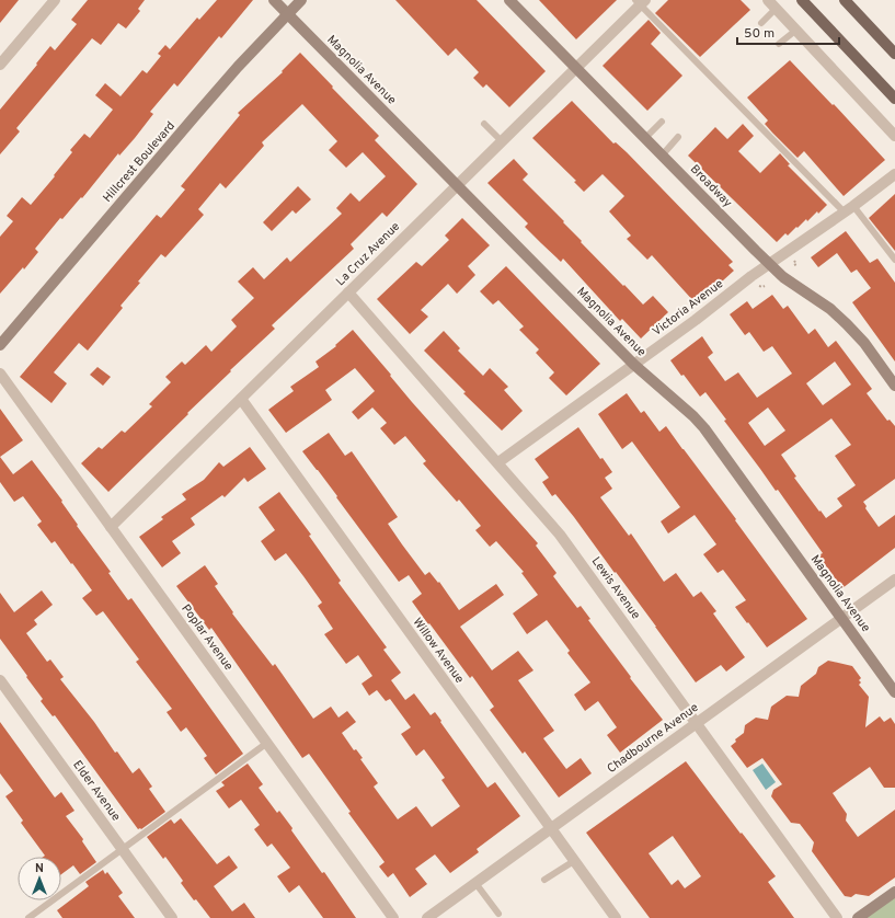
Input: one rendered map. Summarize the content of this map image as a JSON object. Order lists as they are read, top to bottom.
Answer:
{
  "streets": {
    "street": [
      "Magnolia Avenue",
      "Hillcrest Boulevard",
      "Broadway",
      "La Cruz Avenue",
      "Victoria Avenue",
      "Lewis Avenue",
      "Poplar Avenue",
      "Willow Avenue",
      "Chadbourne Avenue",
      "Elder Avenue"
    ]
  },
  "crossings": [
    ["Magnolia Avenue", "Hillcrest Boulevard"],
    ["Magnolia Avenue", "La Cruz Avenue"],
    ["Magnolia Avenue", "Victoria Avenue"],
    ["Magnolia Avenue", "Chadbourne Avenue"],
    ["Broadway", "La Cruz Avenue"],
    ["Broadway", "Victoria Avenue"],
    ["La Cruz Avenue", "Lewis Avenue"],
    ["La Cruz Avenue", "Poplar Avenue"],
    ["La Cruz Avenue", "Willow Avenue"],
    ["Victoria Avenue", "Lewis Avenue"],
    ["Lewis Avenue", "Chadbourne Avenue"],
    ["Willow Avenue", "Chadbourne Avenue"]
  ],
  "scale_bar": "50 m",
  "north": "top"
}
